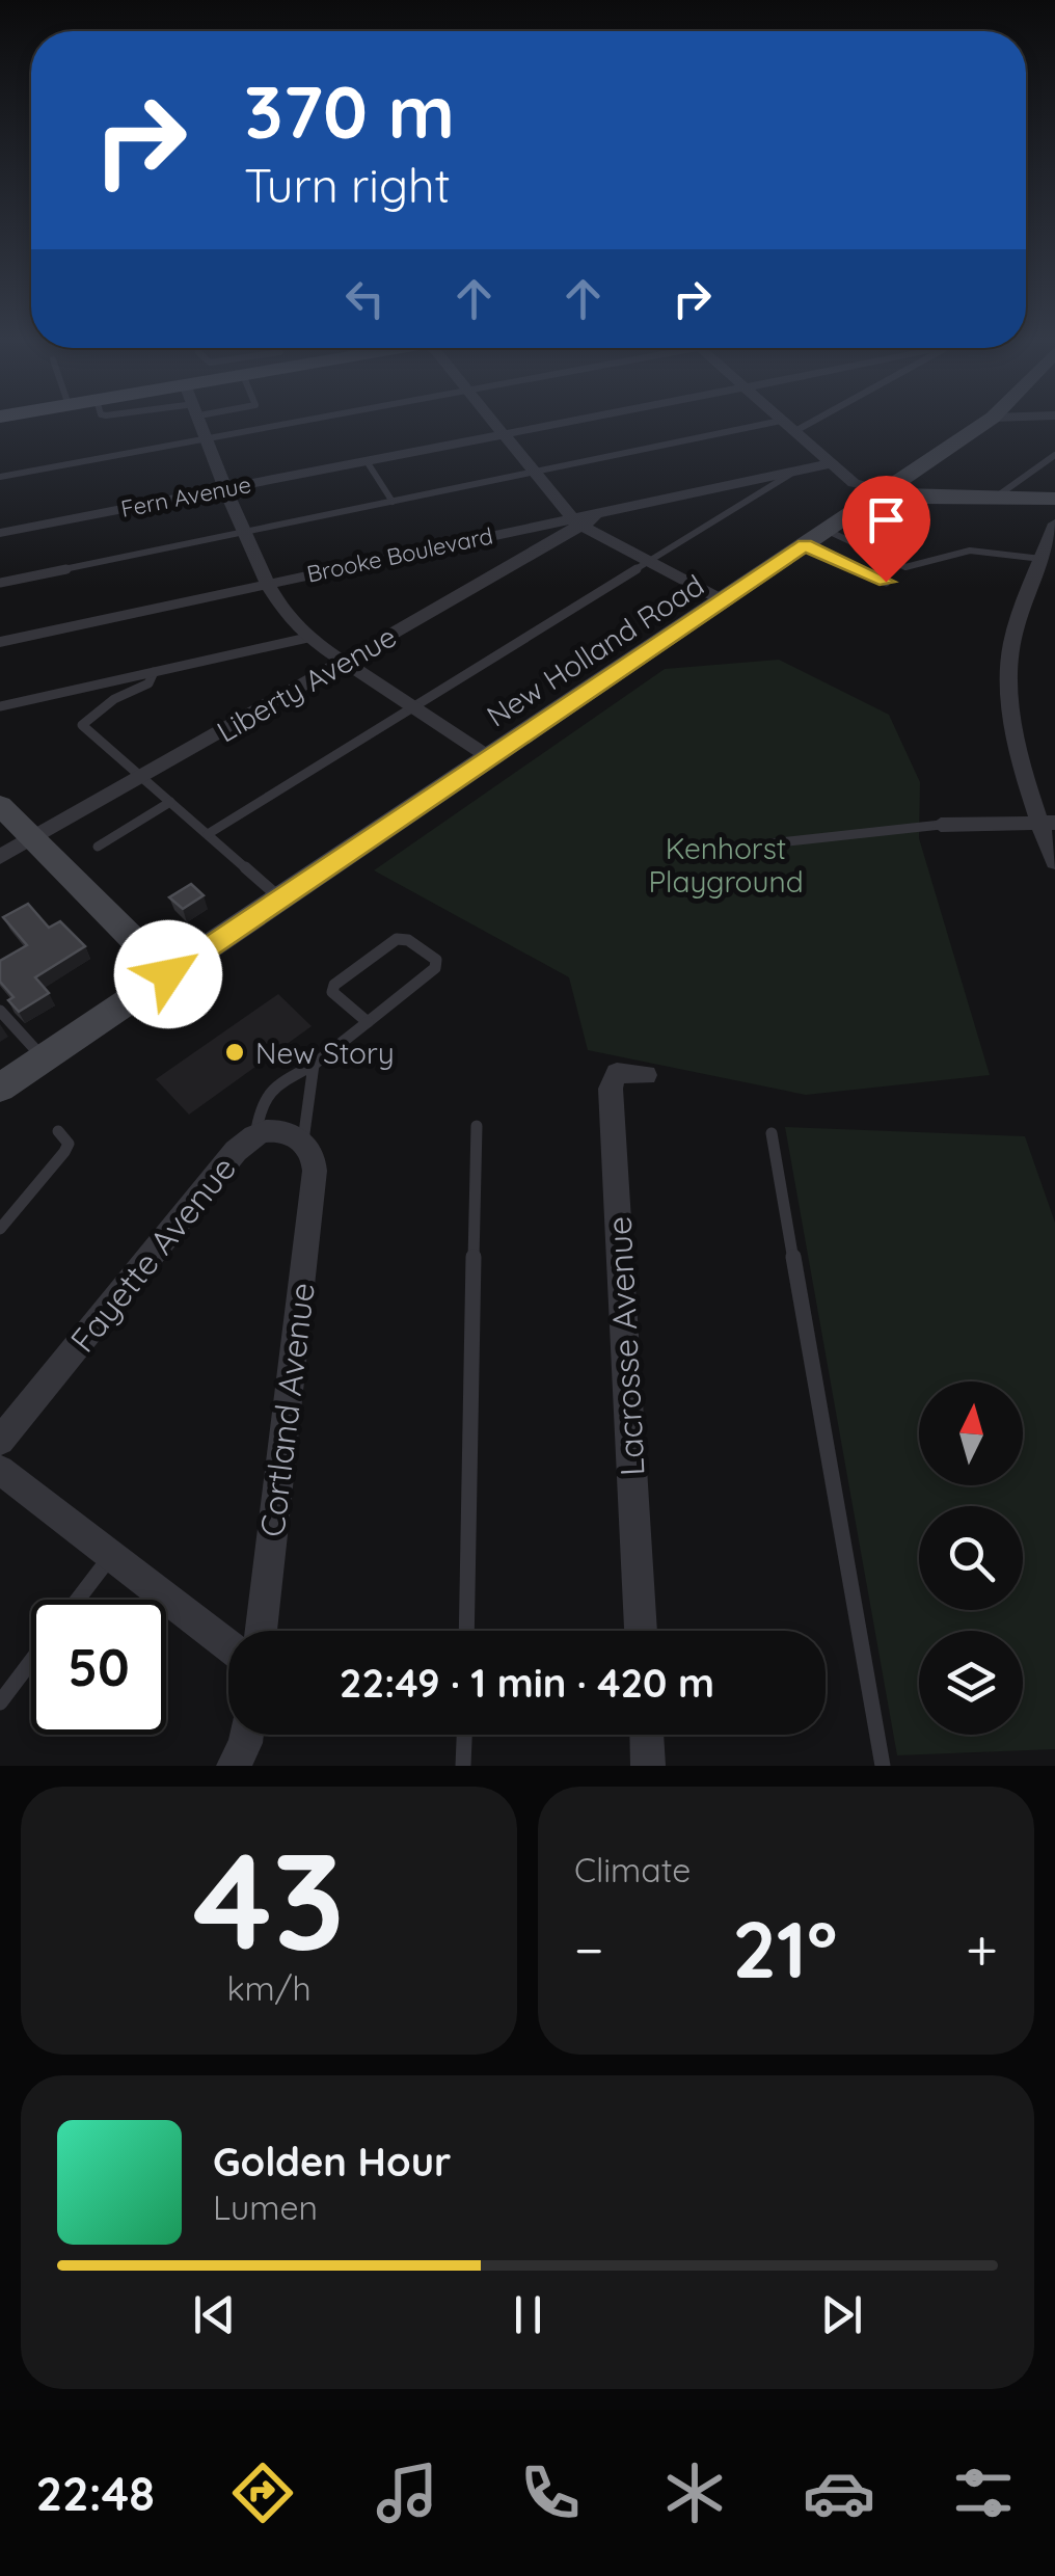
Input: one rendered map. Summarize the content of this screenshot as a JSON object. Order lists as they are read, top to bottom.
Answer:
{
  "streets": {
    "main road": ["New Holland Road"],
    "street": [
      "Fern Avenue",
      "Brooke Boulevard",
      "Liberty Avenue",
      "Fayette Avenue",
      "Lacrosse Avenue",
      "Cortland Avenue"
    ]
  },
  "crossings": [
    ["Brooke Boulevard", "Liberty Avenue"],
    ["Fayette Avenue", "Cortland Avenue"]
  ],
  "parks": ["Kenhorst Playground"],
  "places": ["New Story"],
  "north": "top",
  "page": {
    "turn": ["370 m", "Turn right"],
    "limit": "50",
    "trip": "22:49 · 1 min · 420 m",
    "tile": [
      ["43", "km/h"],
      "Climate"
    ],
    "heat": ["−", "21°", "+"],
    "song": ["Golden Hour", "Lumen"],
    "tabs": "22:48"
  }
}
